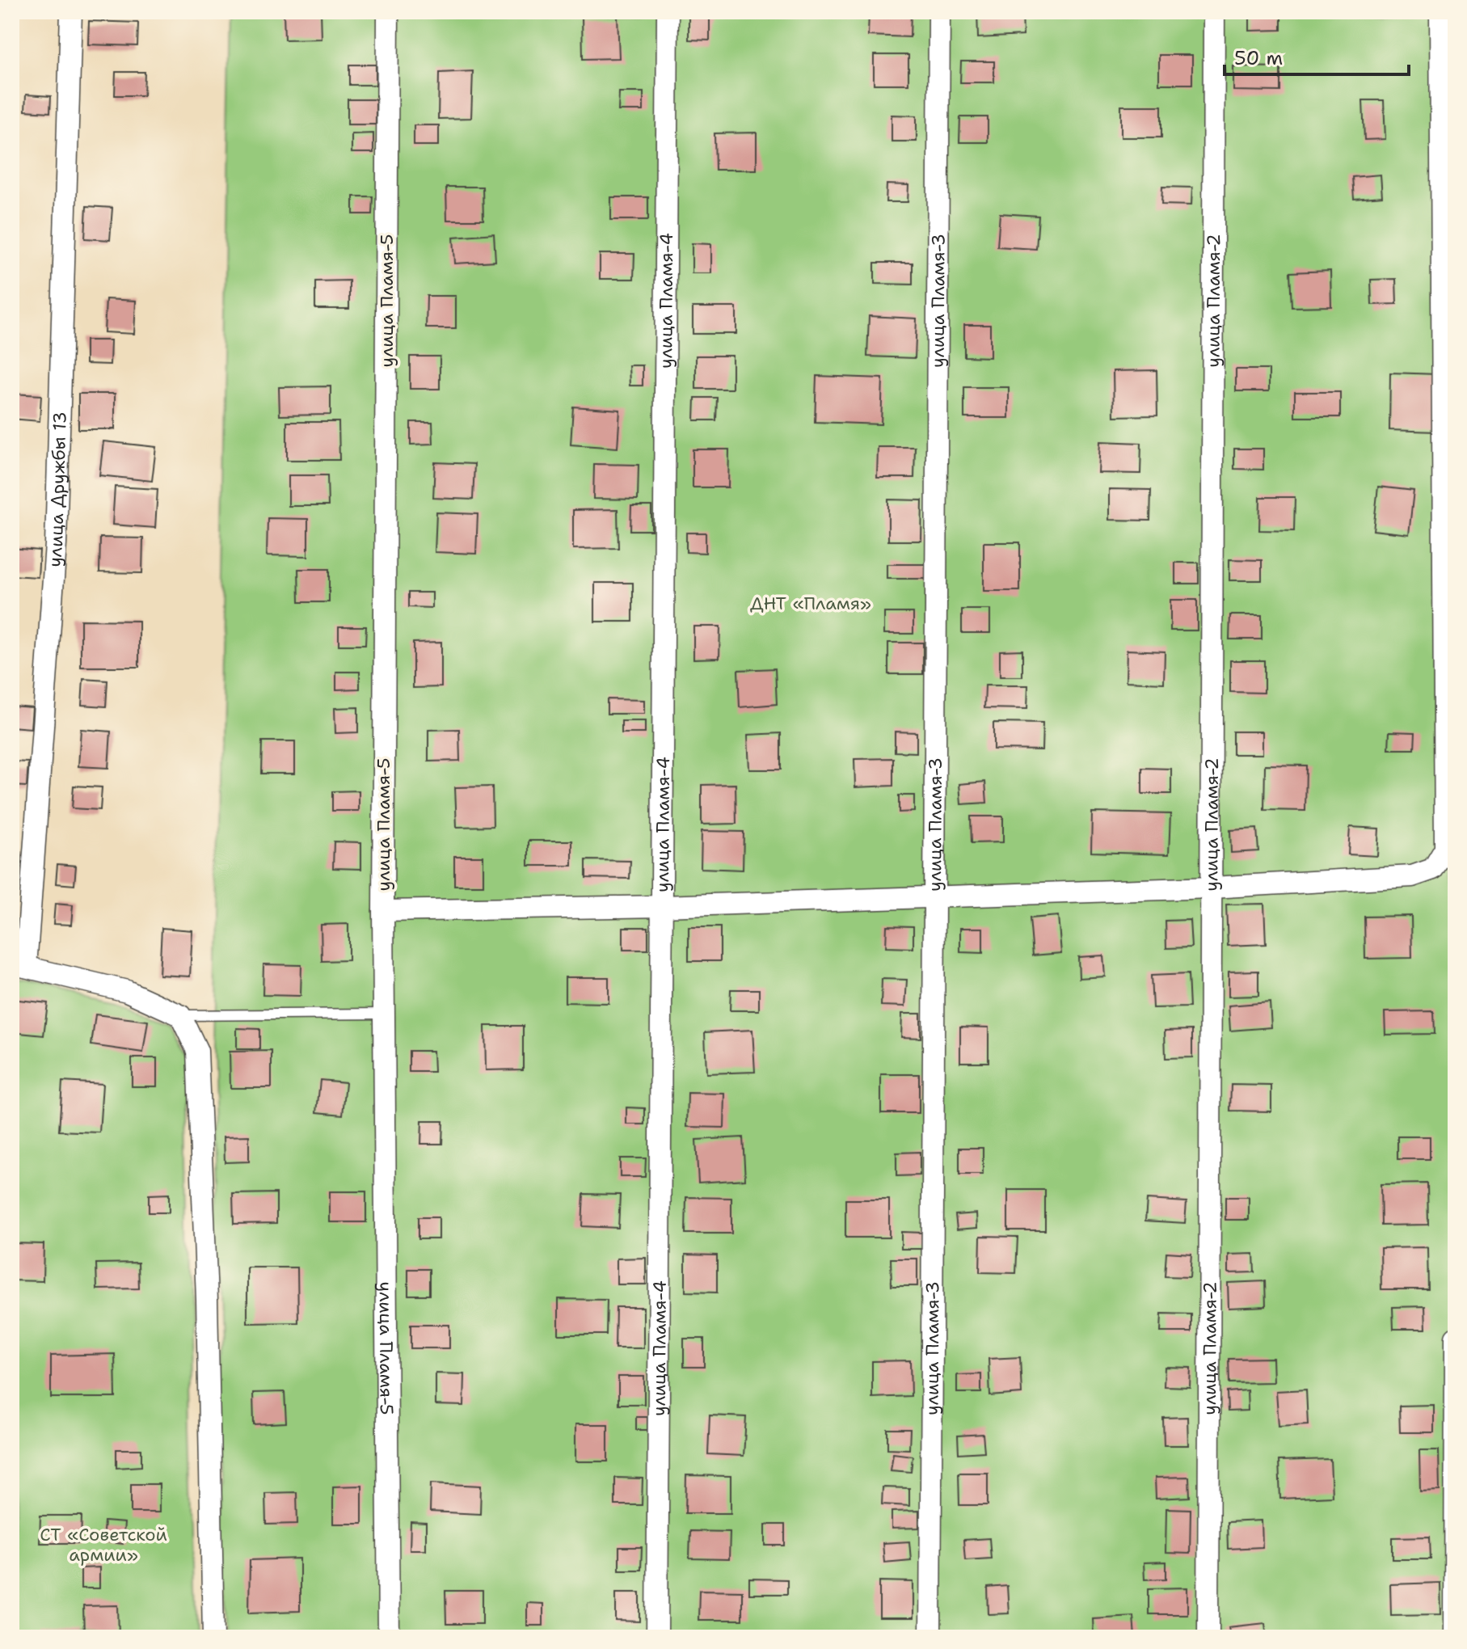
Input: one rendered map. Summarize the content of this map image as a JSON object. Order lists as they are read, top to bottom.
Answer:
{
  "streets": {
    "street": [
      "улица Пламя-5",
      "улица Пламя-4",
      "улица Пламя-3",
      "улица Пламя-2",
      "улица Дружбы 13"
    ]
  },
  "parks": ["ДНТ «Пламя»", "СТ «Советской армии»"],
  "scale_bar": "50 m"
}
